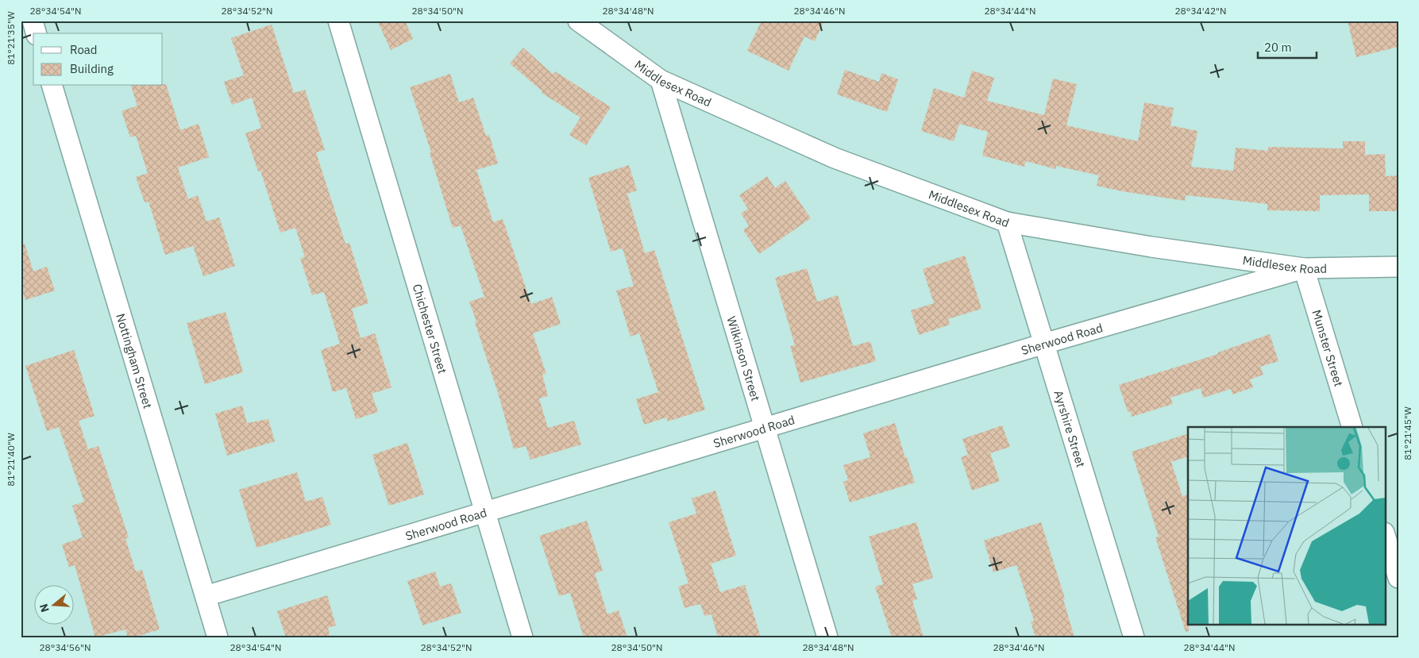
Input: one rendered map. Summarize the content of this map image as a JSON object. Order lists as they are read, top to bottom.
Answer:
{
  "streets": {
    "street": [
      "Middlesex Road",
      "Chichester Street",
      "Sherwood Road",
      "Munster Street",
      "Wilkinson Street",
      "Nottingham Street",
      "Ayrshire Street"
    ]
  },
  "crossings": [
    ["Middlesex Road", "Sherwood Road"],
    ["Middlesex Road", "Munster Street"],
    ["Middlesex Road", "Wilkinson Street"],
    ["Middlesex Road", "Ayrshire Street"],
    ["Chichester Street", "Sherwood Road"],
    ["Sherwood Road", "Munster Street"],
    ["Sherwood Road", "Wilkinson Street"],
    ["Sherwood Road", "Nottingham Street"],
    ["Sherwood Road", "Ayrshire Street"]
  ],
  "legend": ["Road", "Building"],
  "scale_bar": "20 m",
  "north": "left",
  "coordinates": [
    "28°34'54\"N",
    "28°34'52\"N",
    "28°34'50\"N",
    "28°34'48\"N",
    "28°34'46\"N",
    "28°34'44\"N",
    "28°34'42\"N",
    "81°21'35\"W",
    "81°21'45\"W",
    "81°21'40\"W",
    "28°34'56\"N"
  ]
}
